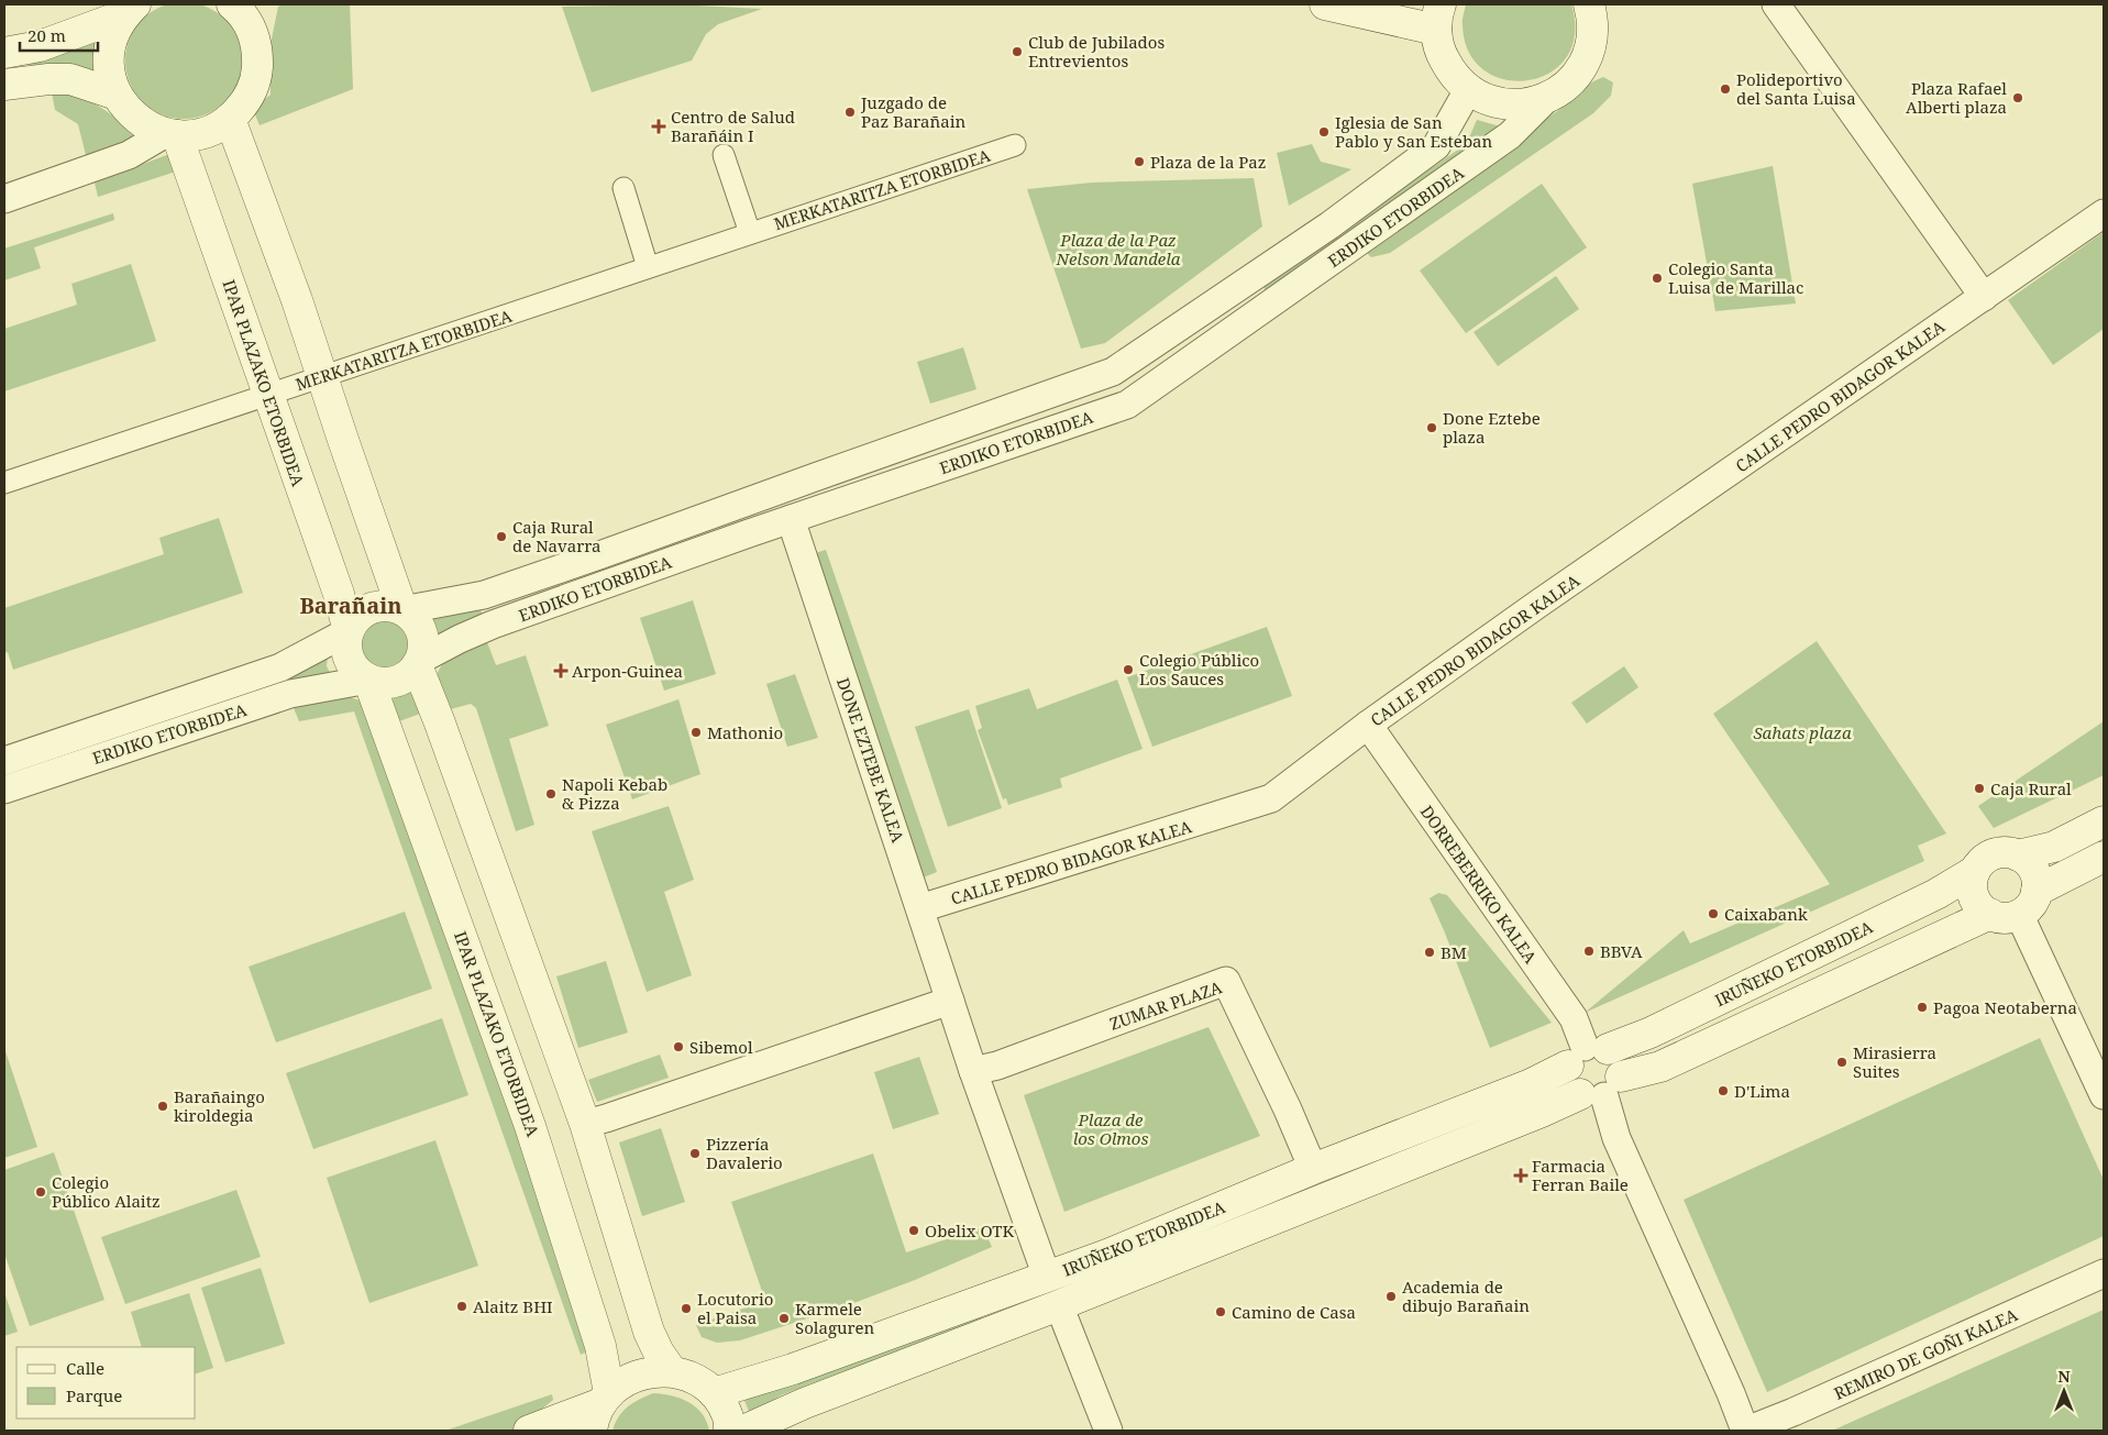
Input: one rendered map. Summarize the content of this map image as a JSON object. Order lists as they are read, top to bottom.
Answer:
{
  "streets": {
    "main road": ["IPAR PLAZAKO ETORBIDEA", "IRUÑEKO ETORBIDEA"],
    "street": [
      "MERKATARITZA ETORBIDEA",
      "ERDIKO ETORBIDEA",
      "CALLE PEDRO BIDAGOR KALEA",
      "DONE EZTEBE KALEA",
      "DORREBERRIKO KALEA",
      "ZUMAR PLAZA",
      "REMIRO DE GOÑI KALEA"
    ]
  },
  "crossings": [
    ["MERKATARITZA ETORBIDEA", "IPAR PLAZAKO ETORBIDEA"],
    ["ERDIKO ETORBIDEA", "IPAR PLAZAKO ETORBIDEA"],
    ["ERDIKO ETORBIDEA", "DONE EZTEBE KALEA"],
    ["CALLE PEDRO BIDAGOR KALEA", "DONE EZTEBE KALEA"],
    ["CALLE PEDRO BIDAGOR KALEA", "DORREBERRIKO KALEA"],
    ["DONE EZTEBE KALEA", "IRUÑEKO ETORBIDEA"],
    ["DONE EZTEBE KALEA", "ZUMAR PLAZA"],
    ["DORREBERRIKO KALEA", "IRUÑEKO ETORBIDEA"],
    ["IRUÑEKO ETORBIDEA", "ZUMAR PLAZA"],
    ["IRUÑEKO ETORBIDEA", "REMIRO DE GOÑI KALEA"]
  ],
  "districts": ["Barañain"],
  "parks": ["Plaza de la Paz Nelson Mandela", "Sahats plaza", "Plaza de los Olmos"],
  "places": {
    "other": [
      "Club de Jubilados Entrevientos",
      "Polideportivo del Santa Luisa",
      "Plaza Rafael Alberti plaza",
      "Juzgado de Paz Barañain",
      "Iglesia de San Pablo y San Esteban",
      "Plaza de la Paz",
      "Colegio Santa Luisa de Marillac",
      "Done Eztebe plaza",
      "Caja Rural de Navarra",
      "Colegio Público Los Sauces",
      "Mathonio",
      "Caja Rural",
      "Napoli Kebab & Pizza",
      "Caixabank",
      "BBVA",
      "BM",
      "Pagoa Neotaberna",
      "Sibemol",
      "Mirasierra Suites",
      "D'Lima",
      "Barañaingo kiroldegia",
      "Pizzería Davalerio",
      "Colegio Público Alaitz",
      "Obelix OTK",
      "Academia de dibujo Barañain",
      "Alaitz BHI",
      "Locutorio el Paisa",
      "Camino de Casa",
      "Karmele Solaguren"
    ],
    "health": ["Centro de Salud Barañáin I", "Arpon-Guinea", "Farmacia Ferran Baile"]
  },
  "legend": ["Calle", "Parque"],
  "scale_bar": "20 m",
  "north": "top"
}
